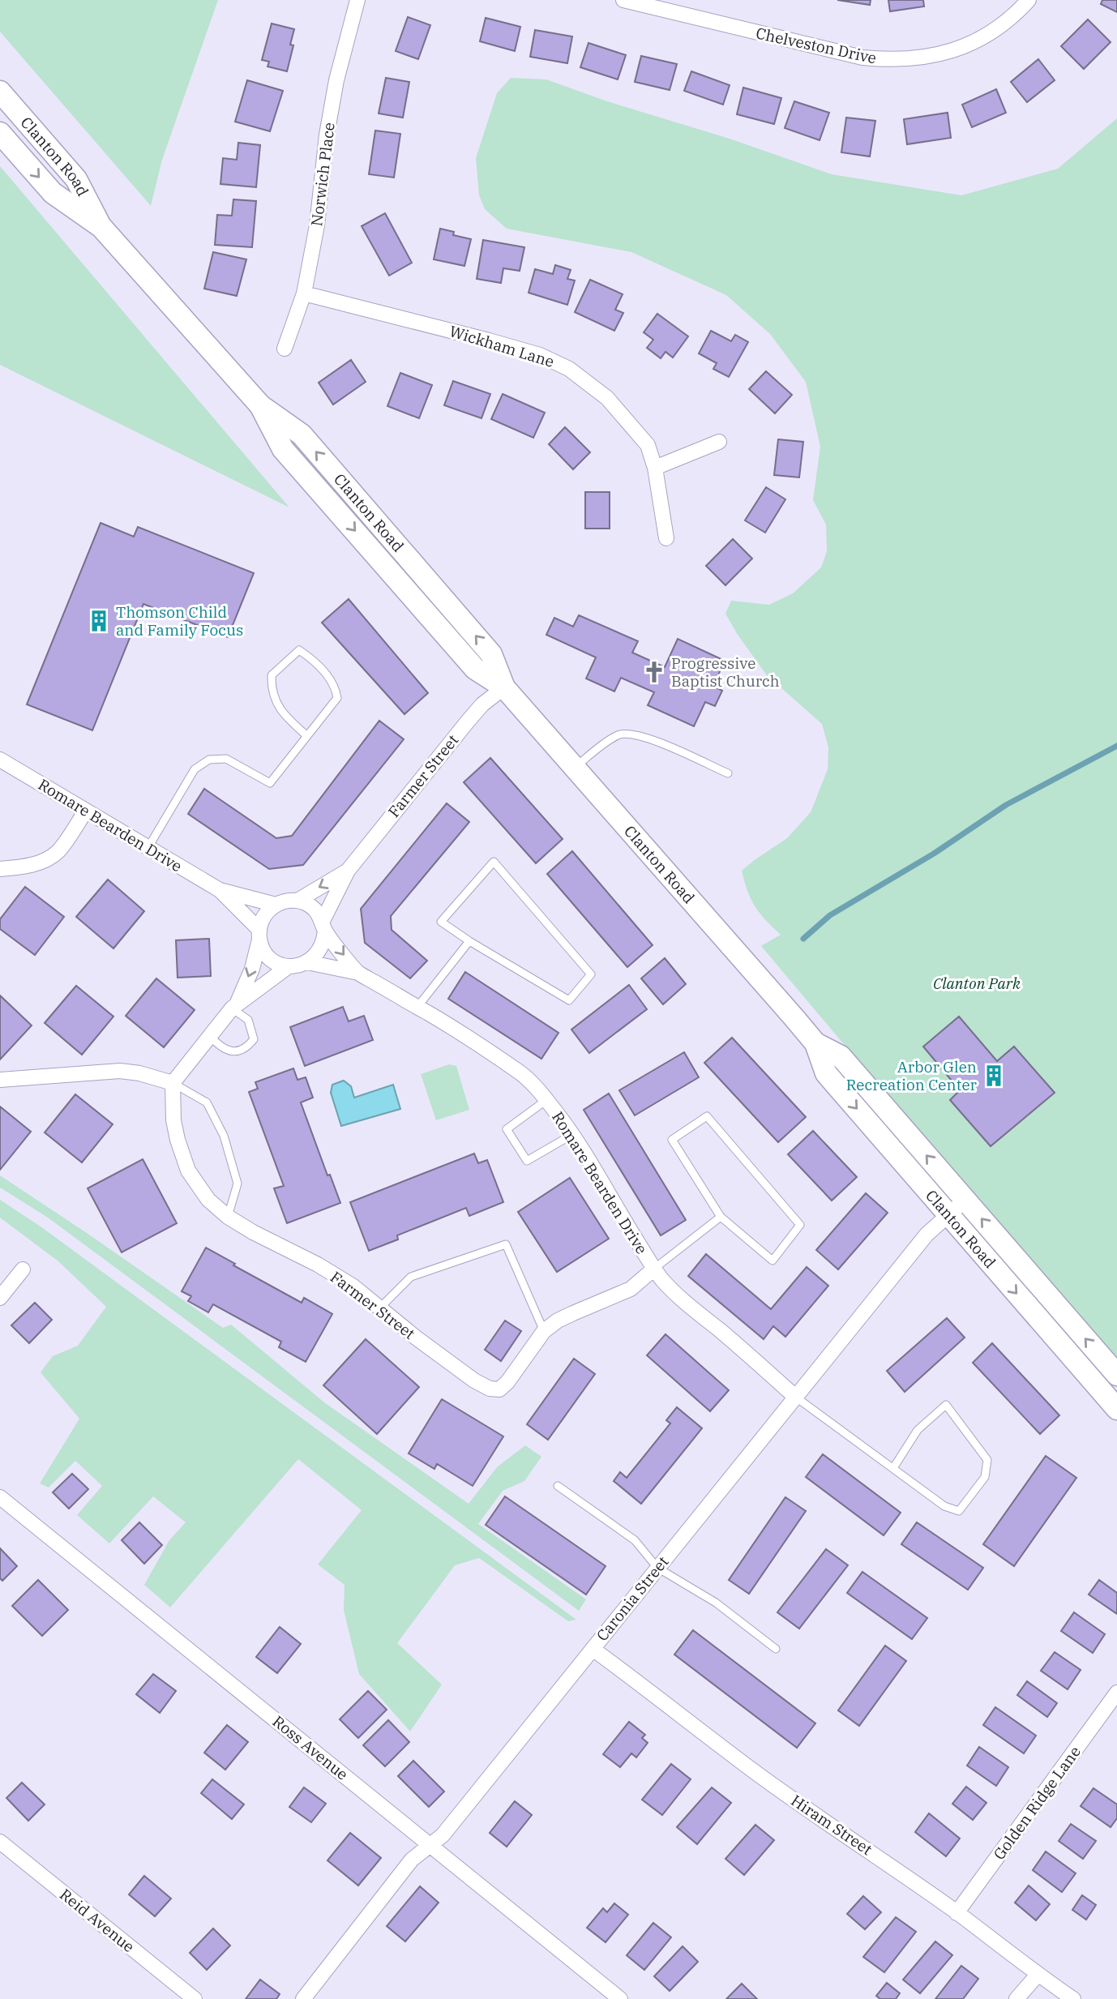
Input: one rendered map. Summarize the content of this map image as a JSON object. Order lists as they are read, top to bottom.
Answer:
{
  "streets": {
    "main road": ["Clanton Road"],
    "street": [
      "Chelveston Drive",
      "Norwich Place",
      "Wickham Lane",
      "Farmer Street",
      "Romare Bearden Drive",
      "Caronia Street",
      "Ross Avenue",
      "Golden Ridge Lane",
      "Hiram Street",
      "Reid Avenue"
    ]
  },
  "crossings": [
    ["Clanton Road", "Farmer Street"],
    ["Clanton Road", "Caronia Street"],
    ["Norwich Place", "Wickham Lane"],
    ["Farmer Street", "Romare Bearden Drive"],
    ["Romare Bearden Drive", "Caronia Street"],
    ["Caronia Street", "Ross Avenue"],
    ["Caronia Street", "Hiram Street"],
    ["Golden Ridge Lane", "Hiram Street"]
  ],
  "parks": ["Clanton Park"],
  "places": {
    "building": ["Thomson Child and Family Focus", "Arbor Glen Recreation Center"],
    "church": ["Progressive Baptist Church"]
  }
}
